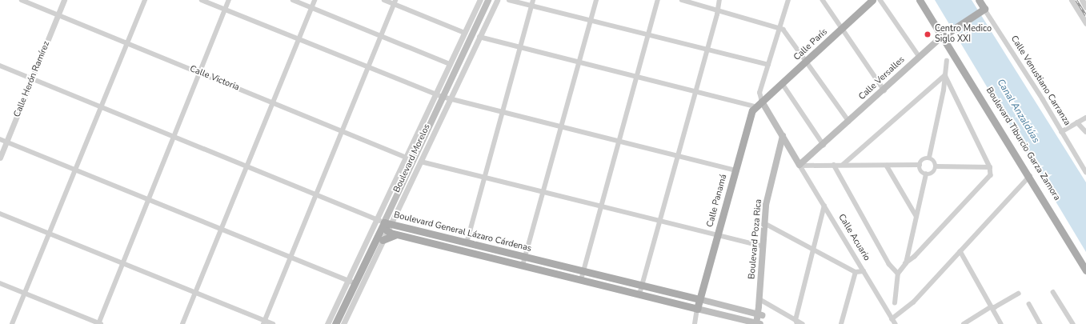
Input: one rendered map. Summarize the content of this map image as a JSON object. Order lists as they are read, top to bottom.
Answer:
{
  "streets": {
    "main road": [
      "Calle París",
      "Calle Versalles",
      "Calle Venustiano Carranza",
      "Boulevard Tiburcio Garza Zamora",
      "Boulevard Morelos",
      "Calle Panamá",
      "Boulevard General Lázaro Cárdenas",
      "Calle Acuario",
      "Boulevard Poza Rica"
    ],
    "street": ["Calle Victoria", "Calle Herón Ramírez"]
  },
  "crossings": [
    ["Calle París", "Calle Panamá"],
    ["Calle París", "Calle Acuario"],
    ["Calle Victoria", "Calle Herón Ramírez"],
    ["Calle Victoria", "Boulevard Morelos"],
    ["Calle Versalles", "Calle Venustiano Carranza"],
    ["Calle Versalles", "Boulevard Tiburcio Garza Zamora"],
    ["Calle Versalles", "Calle Acuario"],
    ["Boulevard Morelos", "Boulevard General Lázaro Cárdenas"],
    ["Calle Panamá", "Boulevard General Lázaro Cárdenas"],
    ["Calle Panamá", "Calle Acuario"],
    ["Boulevard General Lázaro Cárdenas", "Boulevard Poza Rica"],
    ["Calle Acuario", "Boulevard Poza Rica"]
  ],
  "water": ["Canal Anzaldúas"],
  "places": ["Centro Medico Siglo XXI"]
}
